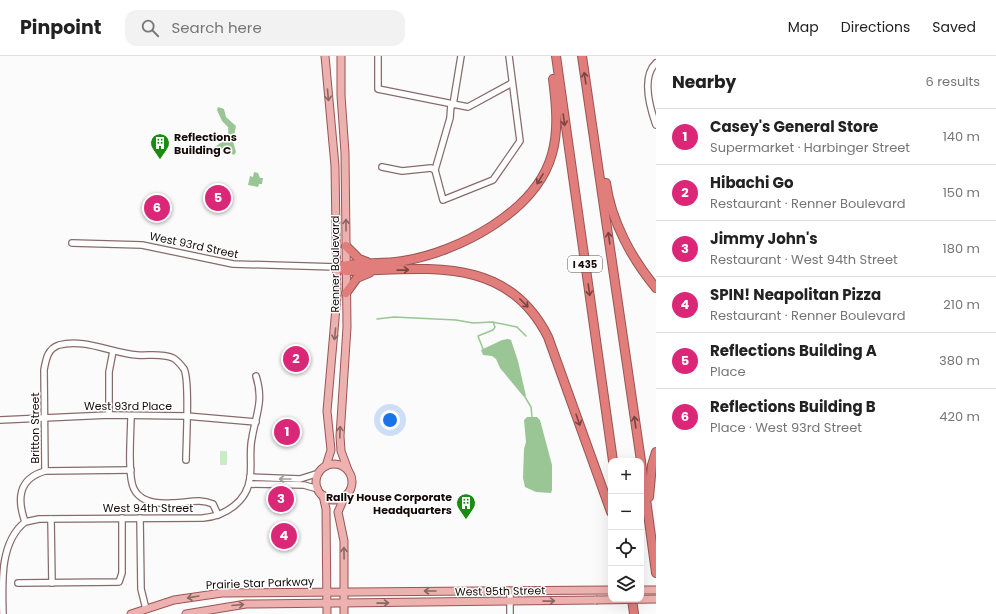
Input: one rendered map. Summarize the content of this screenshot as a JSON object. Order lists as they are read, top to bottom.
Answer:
{
  "streets": {
    "highway": ["I 435"],
    "main road": ["Renner Boulevard", "Prairie Star Parkway", "West 95th Street"],
    "street": [
      "West 93rd Street",
      "West 93rd Place",
      "Britton Street",
      "West 94th Street"
    ]
  },
  "crossings": [
    ["West 93rd Street", "Renner Boulevard"],
    ["West 93rd Place", "Britton Street"],
    ["Britton Street", "West 94th Street"],
    ["Prairie Star Parkway", "West 95th Street"]
  ],
  "places": {
    "building": ["Reflections Building C", "Rally House Corporate Headquarters"]
  },
  "page": {
    "header": "Pinpoint",
    "search": "Search here",
    "nav": ["Map", "Directions", "Saved"],
    "heading": ["Nearby", "6 results"],
    "list": [
      {
        "mark": "1",
        "name": "Casey's General Store",
        "note": "Supermarket · Harbinger Street",
        "value": "140 m"
      },
      {
        "mark": "2",
        "name": "Hibachi Go",
        "note": "Restaurant · Renner Boulevard",
        "value": "150 m"
      },
      {
        "mark": "3",
        "name": "Jimmy John's",
        "note": "Restaurant · West 94th Street",
        "value": "180 m"
      },
      {
        "mark": "4",
        "name": "SPIN! Neapolitan Pizza",
        "note": "Restaurant · Renner Boulevard",
        "value": "210 m"
      },
      {
        "mark": "5",
        "name": "Reflections Building A",
        "note": "Place",
        "value": "380 m"
      },
      {
        "mark": "6",
        "name": "Reflections Building B",
        "note": "Place · West 93rd Street",
        "value": "420 m"
      }
    ],
    "pins": [
      "5",
      "6",
      "2",
      "1",
      "3",
      "4"
    ],
    "map_buttons": ["+", "−"]
  }
}
